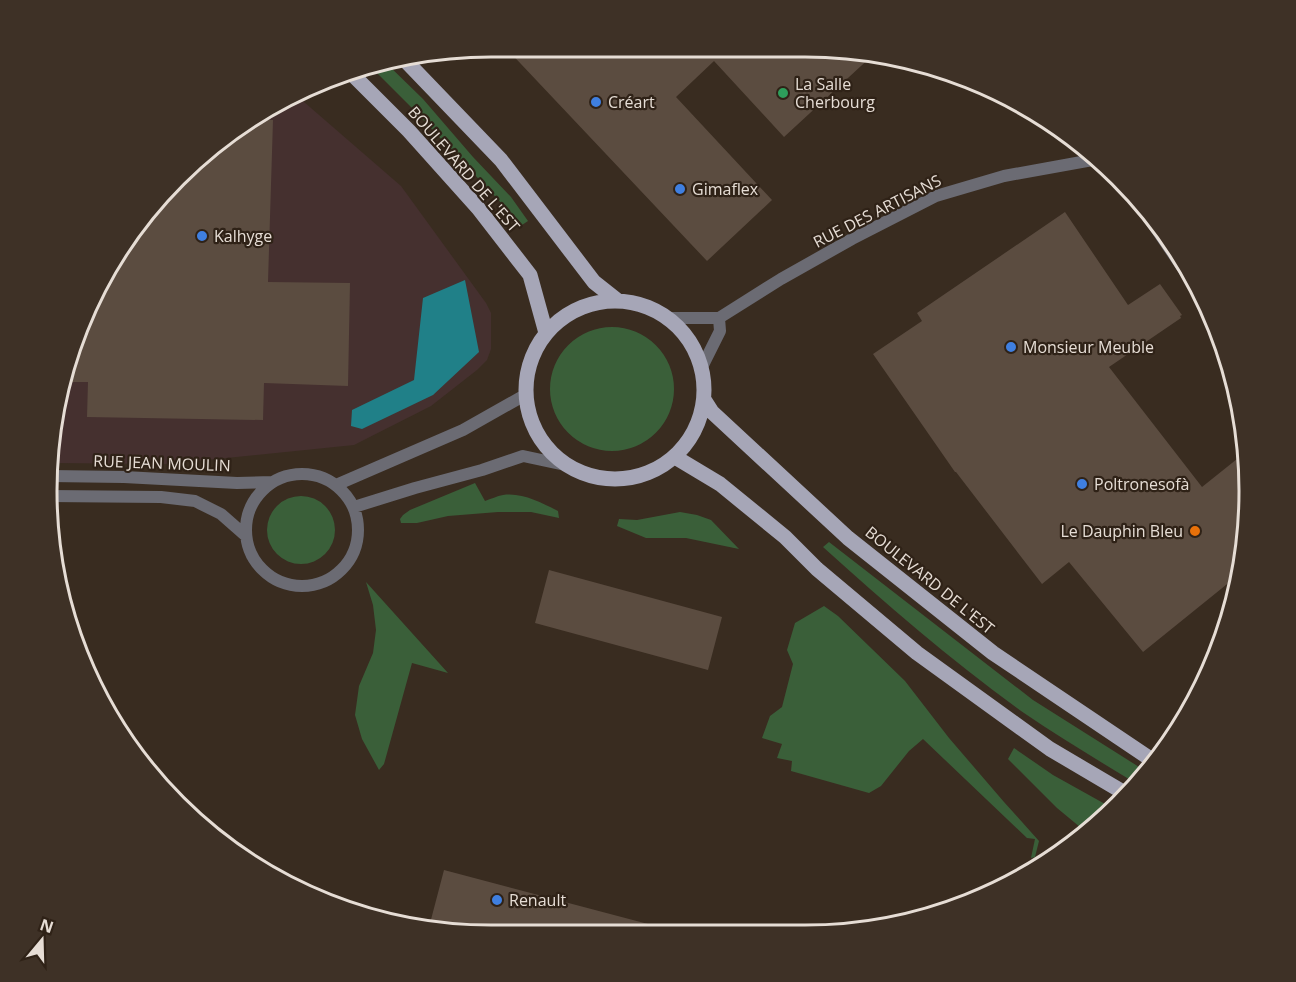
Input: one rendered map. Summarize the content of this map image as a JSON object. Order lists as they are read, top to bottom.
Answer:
{
  "streets": {
    "main road": ["BOULEVARD DE L'EST"],
    "street": ["RUE DES ARTISANS", "RUE JEAN MOULIN"]
  },
  "places": [
    "La Salle Cherbourg",
    "Créart",
    "Gimaflex",
    "Kalhyge",
    "Monsieur Meuble",
    "Poltronesofà",
    "Le Dauphin Bleu",
    "Renault"
  ],
  "north": "top"
}
